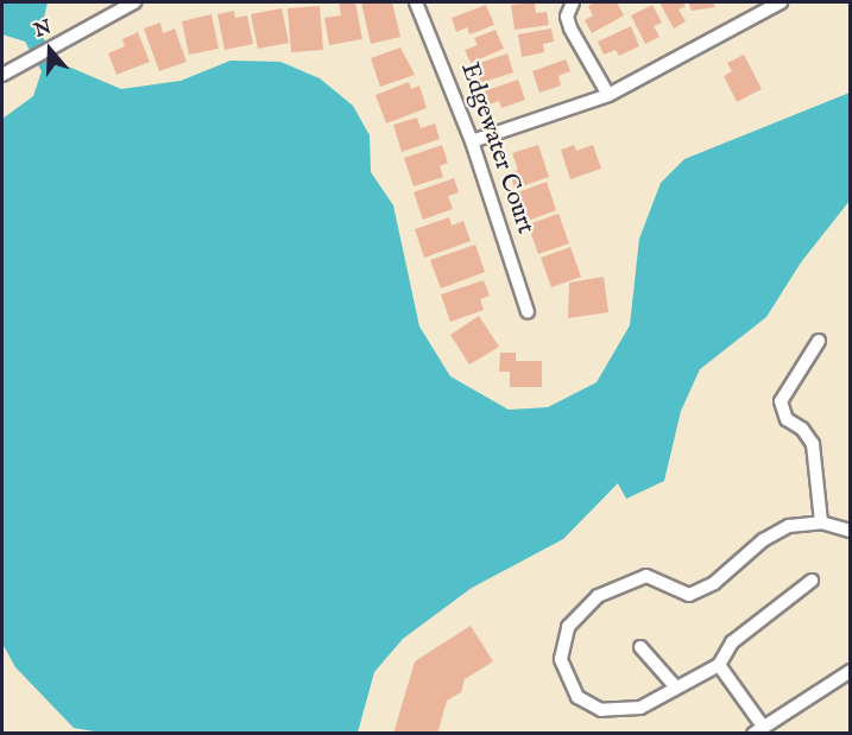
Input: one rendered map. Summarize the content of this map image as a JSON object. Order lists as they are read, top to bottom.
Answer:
{
  "streets": {
    "street": ["Edgewater Court"]
  },
  "north": "top"
}
